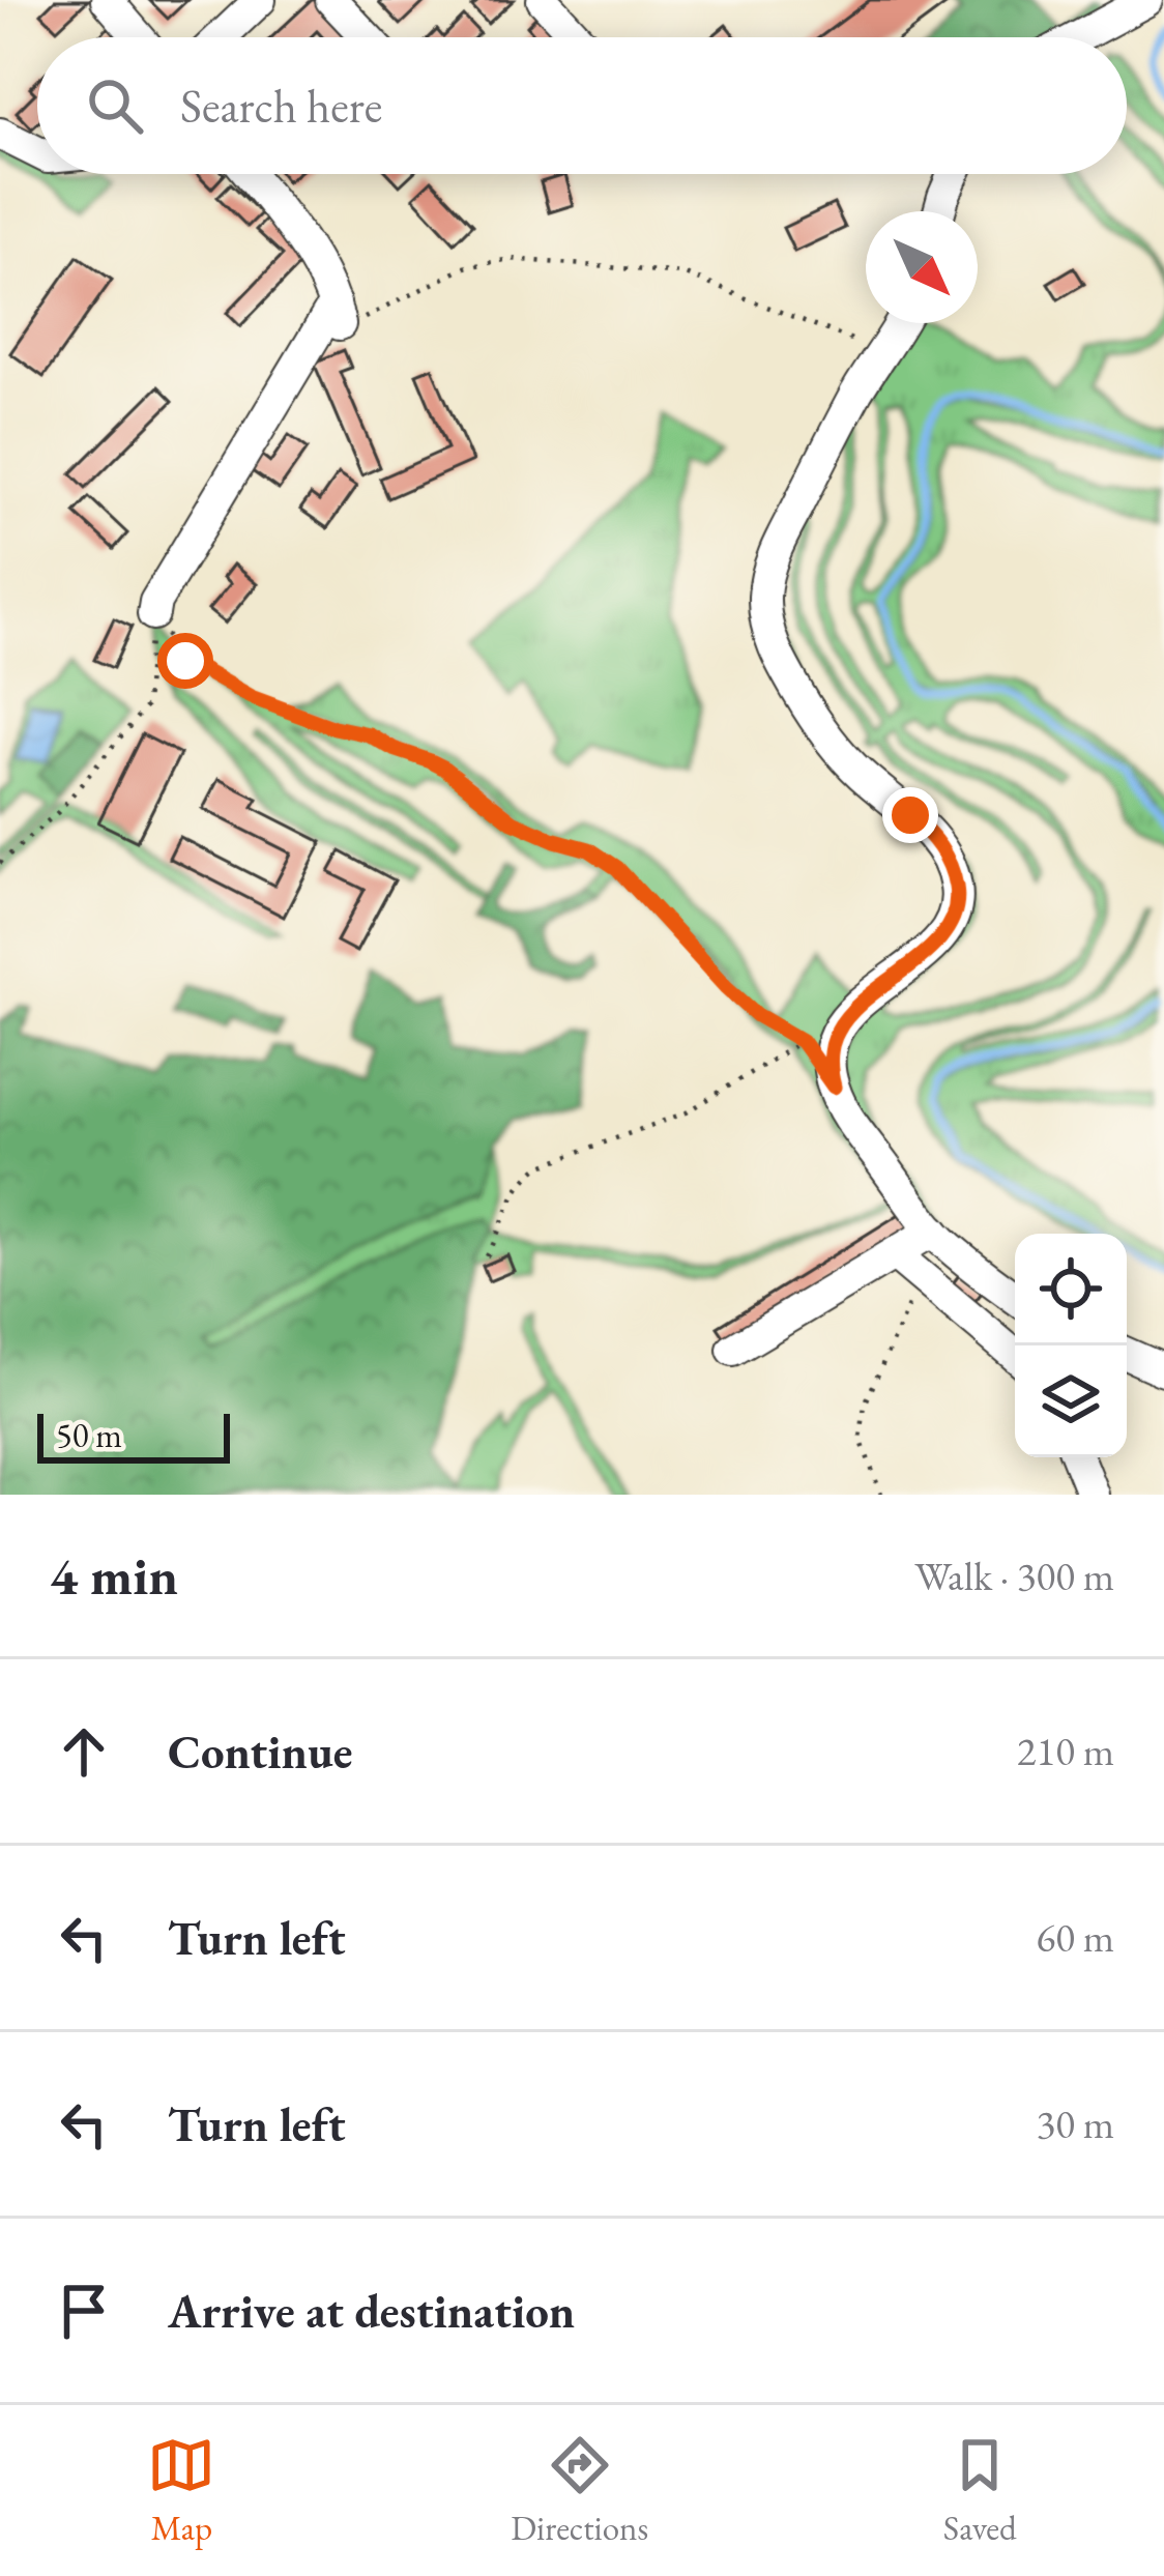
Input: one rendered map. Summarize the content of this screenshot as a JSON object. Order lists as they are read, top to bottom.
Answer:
{
  "scale_bar": "50 m",
  "north": "bottom right",
  "page": {
    "search": "Search here",
    "scale": "50 m",
    "heading": ["4 min", "Walk · 300 m"],
    "list": [
      ["Continue", "210 m"],
      ["Turn left", "60 m"],
      ["Turn left", "30 m"],
      "Arrive at destination"
    ],
    "nav": ["Map", "Directions", "Saved"]
  }
}
